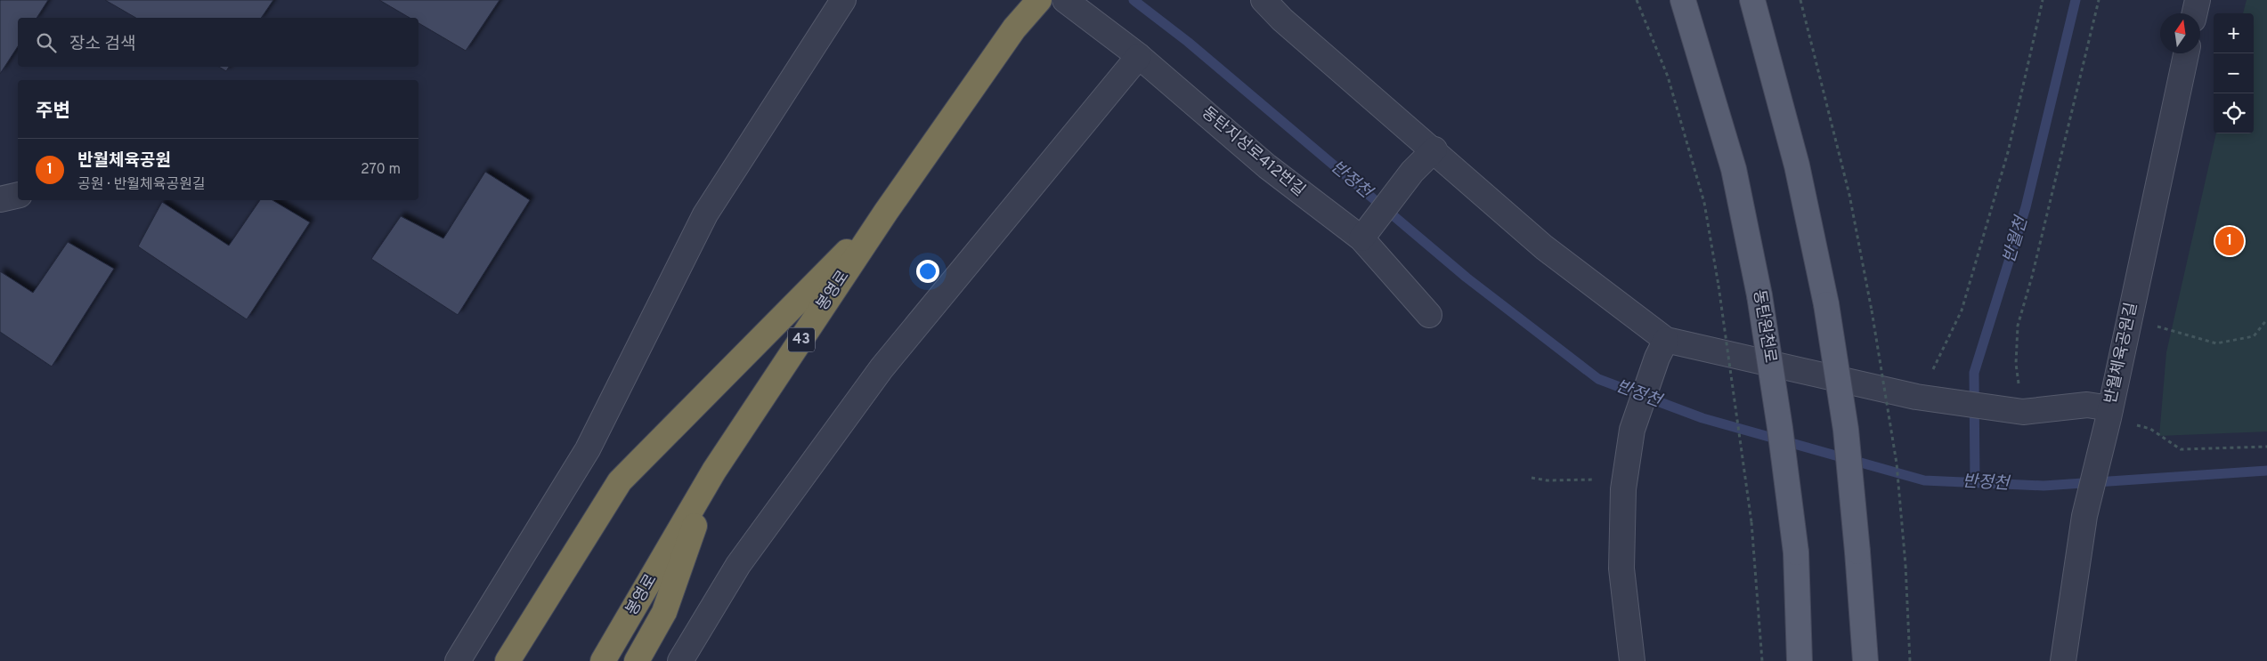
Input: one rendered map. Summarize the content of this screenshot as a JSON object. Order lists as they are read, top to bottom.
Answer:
{
  "streets": {
    "highway": ["봉영로", "43"],
    "main road": ["동탄원천로"],
    "street": ["동탄지성로412번길", "반월체육공원길"]
  },
  "water": ["반정천", "반월천"],
  "north": "top",
  "page": {
    "map_buttons": ["+", "−"],
    "search": "장소 검색",
    "heading": "주변",
    "list": [
      {
        "mark": "1",
        "name": "반월체육공원",
        "note": "공원 · 반월체육공원길",
        "value": "270 m"
      }
    ],
    "pins": "1"
  }
}
